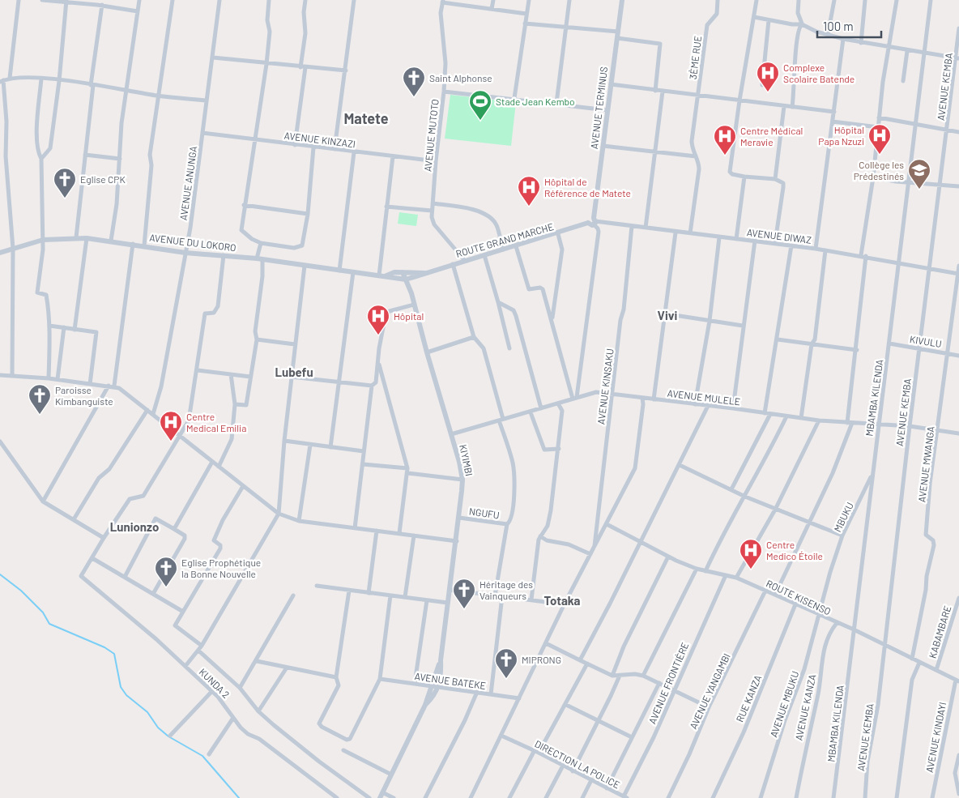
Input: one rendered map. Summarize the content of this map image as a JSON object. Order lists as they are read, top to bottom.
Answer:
{
  "streets": {
    "street": [
      "3ÈME RUE",
      "AVENUE KEMBA",
      "AVENUE TERMINUS",
      "AVENUE MUTOTO",
      "AVENUE KINZAZI",
      "AVENUE ANUNGA",
      "AVENUE DIWAZ",
      "ROUTE GRAND MARCHE",
      "AVENUE DU LOKORO",
      "KIVULU",
      "AVENUE KINSAKU",
      "AVENUE MULELE",
      "MBAMBA KILENDA",
      "KIYIMBI",
      "AVENUE MWANGA",
      "NGUFU",
      "MBUKU",
      "ROUTE KISENSO",
      "KABAMBARE",
      "AVENUE BATEKE",
      "KUNDA 2",
      "AVENUE FRONTIÈRE",
      "AVENUE YANGAMBI",
      "RUE KANZA",
      "AVENUE MBUKU",
      "AVENUE KANZA",
      "AVENUE KINDAYI",
      "DIRECTION LA POLICE"
    ]
  },
  "crossings": [
    ["3ÈME RUE", "AVENUE DIWAZ"],
    ["AVENUE KEMBA", "AVENUE DIWAZ"],
    ["AVENUE KEMBA", "KIVULU"],
    ["AVENUE KEMBA", "AVENUE MULELE"],
    ["AVENUE KEMBA", "ROUTE KISENSO"],
    ["AVENUE TERMINUS", "AVENUE DIWAZ"],
    ["AVENUE TERMINUS", "ROUTE GRAND MARCHE"],
    ["AVENUE TERMINUS", "AVENUE MULELE"],
    ["AVENUE MUTOTO", "AVENUE KINZAZI"],
    ["AVENUE MUTOTO", "ROUTE GRAND MARCHE"],
    ["AVENUE KINZAZI", "AVENUE ANUNGA"],
    ["AVENUE ANUNGA", "AVENUE DU LOKORO"],
    ["AVENUE DIWAZ", "ROUTE GRAND MARCHE"],
    ["AVENUE DIWAZ", "AVENUE KINSAKU"],
    ["AVENUE DIWAZ", "MBAMBA KILENDA"],
    ["AVENUE DIWAZ", "AVENUE MWANGA"],
    ["ROUTE GRAND MARCHE", "AVENUE DU LOKORO"],
    ["ROUTE GRAND MARCHE", "KIYIMBI"],
    ["AVENUE DU LOKORO", "KIYIMBI"],
    ["KIVULU", "MBAMBA KILENDA"],
    ["KIVULU", "AVENUE MWANGA"],
    ["AVENUE KINSAKU", "AVENUE MULELE"],
    ["AVENUE MULELE", "MBAMBA KILENDA"],
    ["AVENUE MULELE", "KIYIMBI"],
    ["AVENUE MULELE", "AVENUE MWANGA"],
    ["MBAMBA KILENDA", "MBUKU"],
    ["MBAMBA KILENDA", "ROUTE KISENSO"],
    ["KIYIMBI", "NGUFU"],
    ["AVENUE MWANGA", "ROUTE KISENSO"],
    ["MBUKU", "ROUTE KISENSO"],
    ["MBUKU", "AVENUE MBUKU"],
    ["ROUTE KISENSO", "KABAMBARE"],
    ["ROUTE KISENSO", "AVENUE FRONTIÈRE"],
    ["ROUTE KISENSO", "AVENUE YANGAMBI"],
    ["ROUTE KISENSO", "RUE KANZA"],
    ["ROUTE KISENSO", "AVENUE MBUKU"],
    ["ROUTE KISENSO", "AVENUE KANZA"],
    ["ROUTE KISENSO", "AVENUE KINDAYI"],
    ["AVENUE FRONTIÈRE", "DIRECTION LA POLICE"]
  ],
  "districts": [
    "Matete",
    "Vivi",
    "Lubefu",
    "Lunionzo",
    "Totaka"
  ],
  "places": {
    "hospital": [
      "Complexe Scolaire Batende",
      "Hôpital Papa Nzuzi",
      "Centre Médical Meravie",
      "Hôpital de Référence de Matete",
      "Hôpital",
      "Centre Medical Emilia",
      "Centre Medico Étoile"
    ],
    "church": [
      "Saint Alphonse",
      "Eglise CPK",
      "Paroisse Kimbanguiste",
      "Eglise Prophétique la Bonne Nouvelle",
      "Héritage des Vainqueurs",
      "MIPRONG"
    ],
    "sports": ["Stade Jean Kembo"],
    "school or university": ["Collège les Prédestinés"]
  },
  "scale_bar": "100 m"
}
